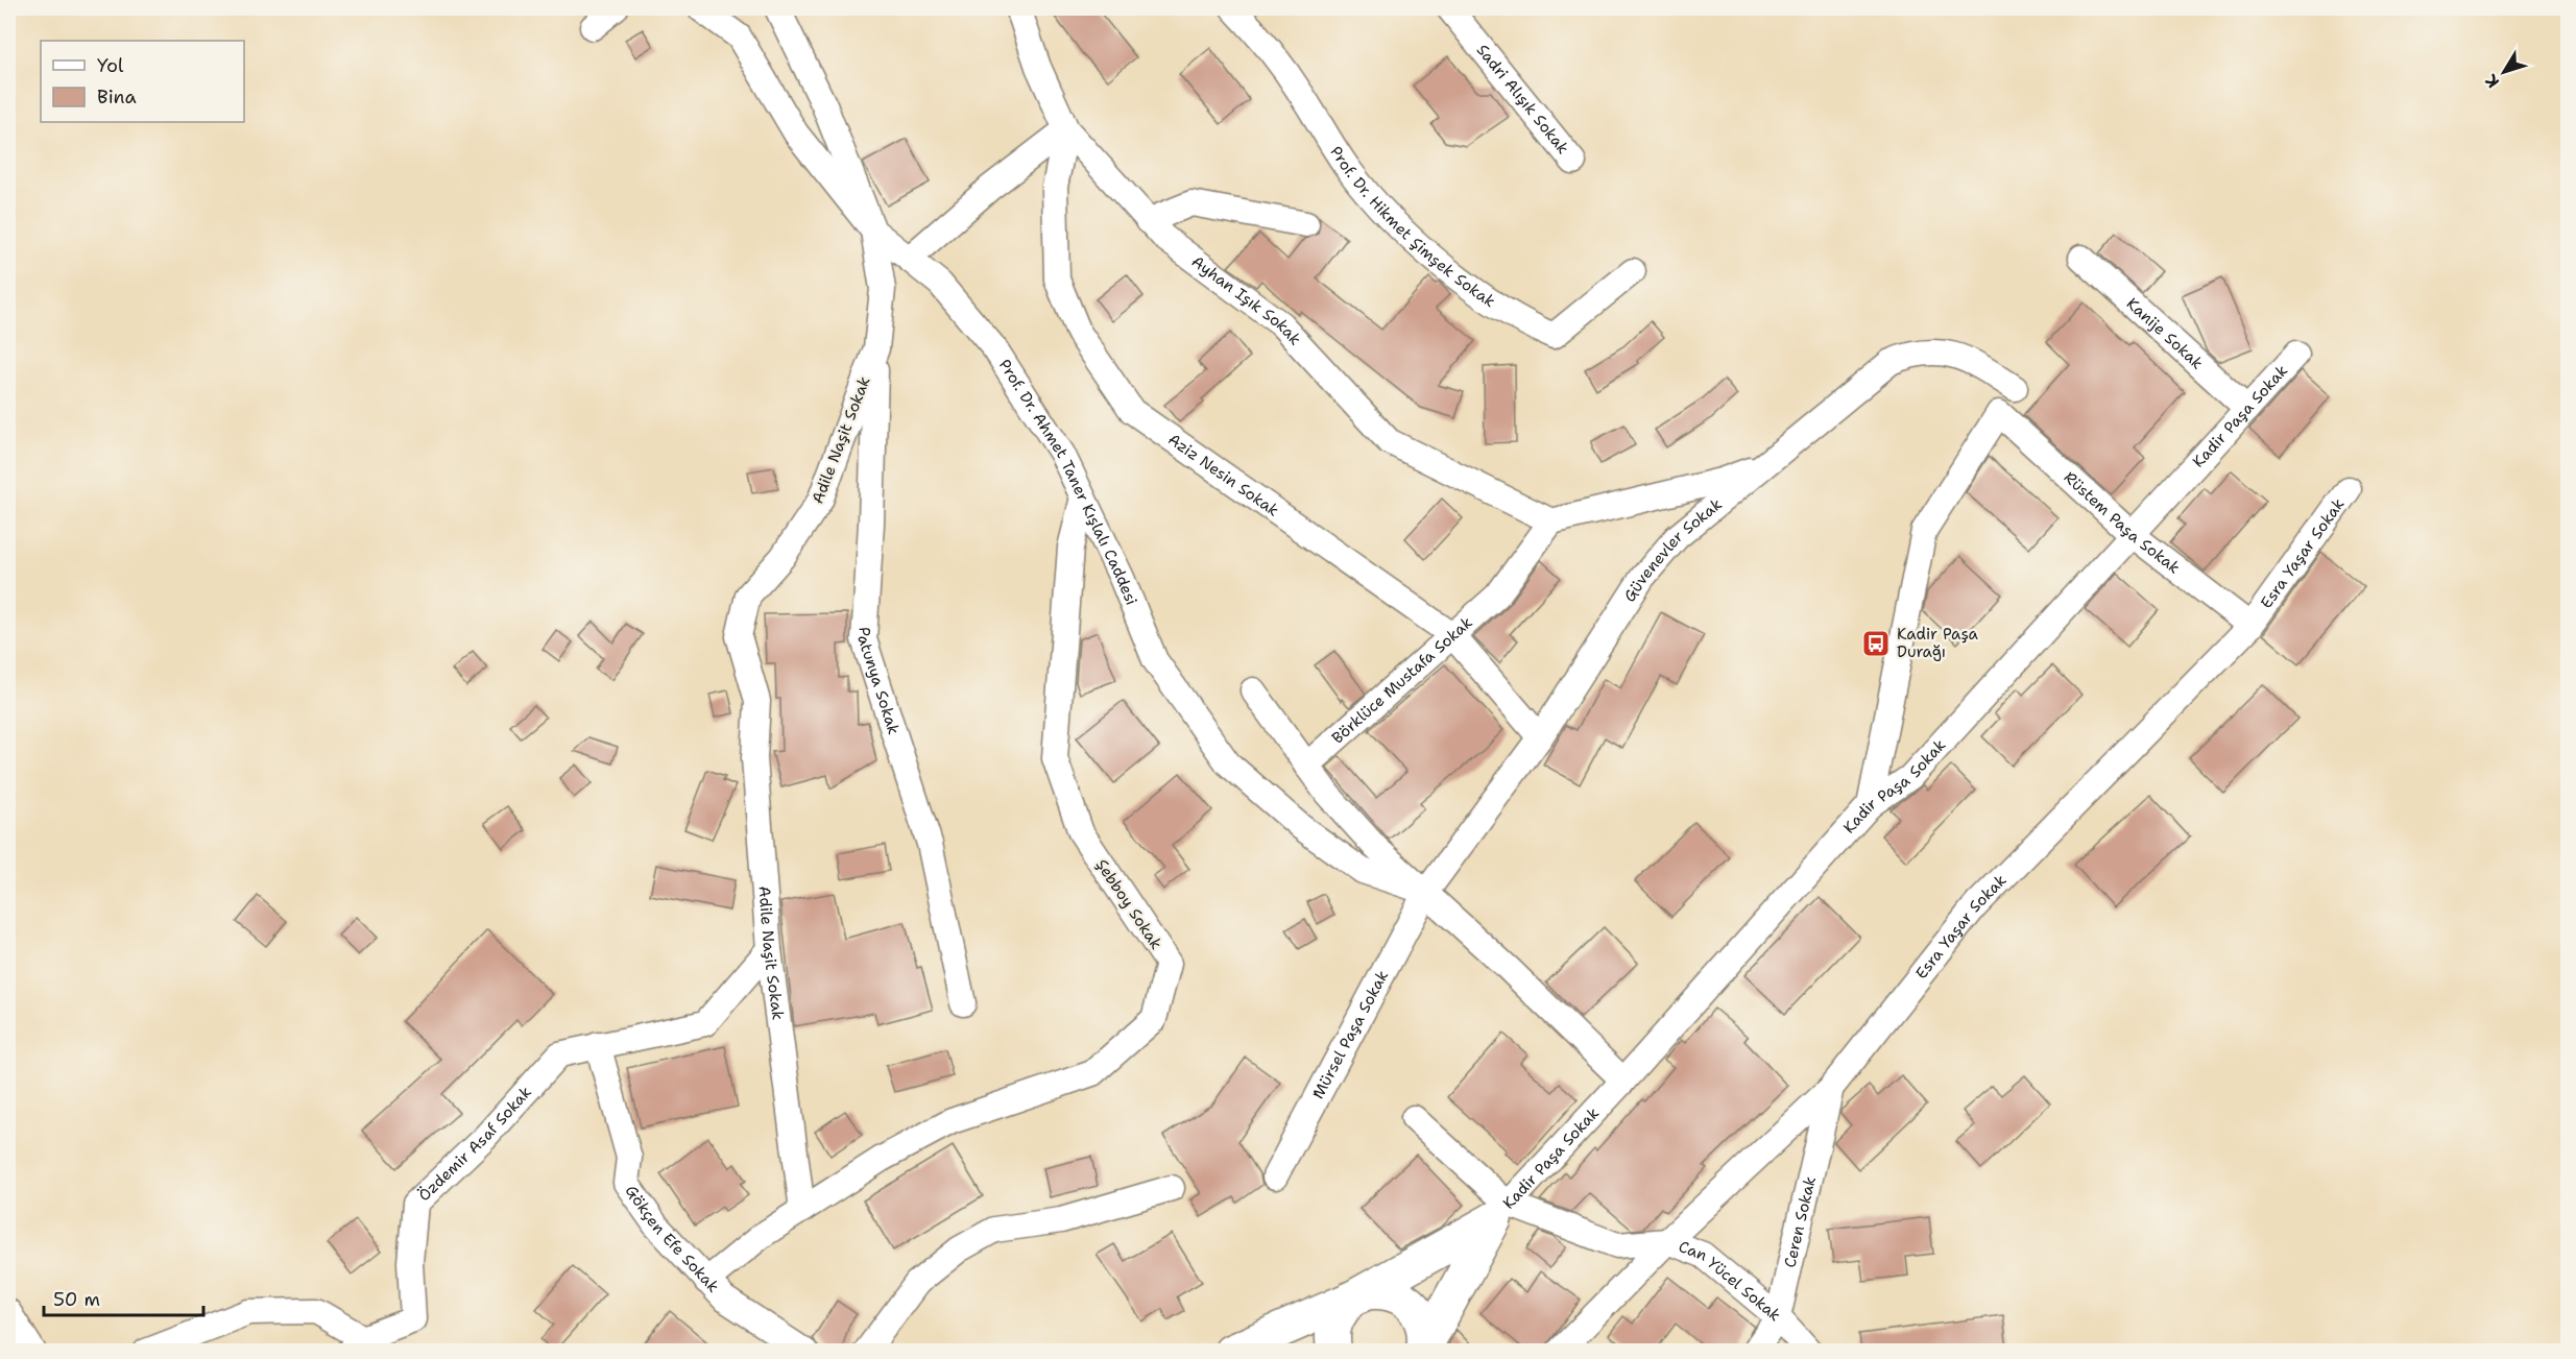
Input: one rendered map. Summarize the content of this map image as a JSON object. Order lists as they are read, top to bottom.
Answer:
{
  "streets": {
    "street": [
      "Sadri Alışık Sokak",
      "Prof. Dr. Hikmet Şimşek Sokak",
      "Ayhan Işık Sokak",
      "Kanije Sokak",
      "Kadir Paşa Sokak",
      "Adile Naşit Sokak",
      "Aziz Nesin Sokak",
      "Prof. Dr. Ahmet Taner Kışlalı Caddesi",
      "Rüstem Paşa Sokak",
      "Güvenevler Sokak",
      "Esra Yaşar Sokak",
      "Patunya Sokak",
      "Börklüce Mustafa Sokak",
      "Şebboy Sokak",
      "Mürsel Paşa Sokak",
      "Özdemir Asaf Sokak",
      "Ceren Sokak",
      "Gökçen Efe Sokak",
      "Can Yücel Sokak"
    ]
  },
  "crossings": [
    ["Ayhan Işık Sokak", "Aziz Nesin Sokak"],
    ["Ayhan Işık Sokak", "Börklüce Mustafa Sokak"],
    ["Kanije Sokak", "Kadir Paşa Sokak"],
    ["Kadir Paşa Sokak", "Prof. Dr. Ahmet Taner Kışlalı Caddesi"],
    ["Kadir Paşa Sokak", "Rüstem Paşa Sokak"],
    ["Kadir Paşa Sokak", "Can Yücel Sokak"],
    ["Adile Naşit Sokak", "Prof. Dr. Ahmet Taner Kışlalı Caddesi"],
    ["Adile Naşit Sokak", "Patunya Sokak"],
    ["Adile Naşit Sokak", "Şebboy Sokak"],
    ["Aziz Nesin Sokak", "Güvenevler Sokak"],
    ["Aziz Nesin Sokak", "Börklüce Mustafa Sokak"],
    ["Prof. Dr. Ahmet Taner Kışlalı Caddesi", "Güvenevler Sokak"],
    ["Prof. Dr. Ahmet Taner Kışlalı Caddesi", "Börklüce Mustafa Sokak"],
    ["Prof. Dr. Ahmet Taner Kışlalı Caddesi", "Şebboy Sokak"],
    ["Prof. Dr. Ahmet Taner Kışlalı Caddesi", "Mürsel Paşa Sokak"],
    ["Rüstem Paşa Sokak", "Esra Yaşar Sokak"],
    ["Güvenevler Sokak", "Mürsel Paşa Sokak"],
    ["Esra Yaşar Sokak", "Ceren Sokak"],
    ["Esra Yaşar Sokak", "Can Yücel Sokak"],
    ["Şebboy Sokak", "Gökçen Efe Sokak"],
    ["Özdemir Asaf Sokak", "Gökçen Efe Sokak"],
    ["Ceren Sokak", "Can Yücel Sokak"]
  ],
  "places": {
    "bus stop": ["Kadir Paşa Durağı"]
  },
  "legend": ["Yol", "Bina"],
  "scale_bar": "50 m",
  "north": "bottom left"
}
